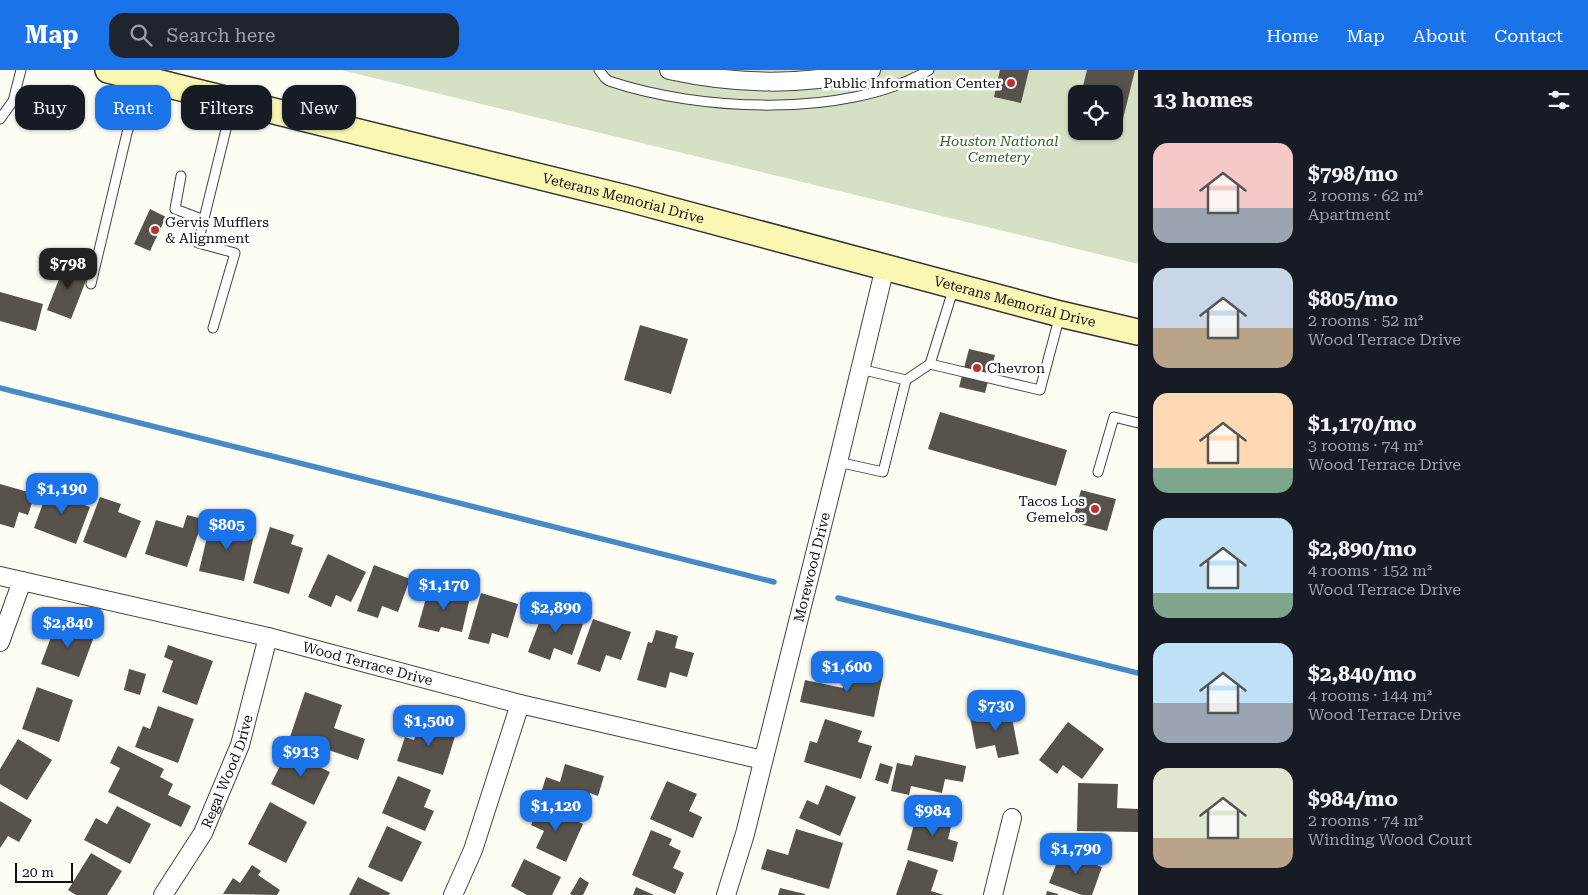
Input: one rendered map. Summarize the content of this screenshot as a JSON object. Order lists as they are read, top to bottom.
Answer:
{
  "streets": {
    "main road": ["Veterans Memorial Drive"],
    "street": ["Morewood Drive", "Wood Terrace Drive", "Regal Wood Drive"]
  },
  "crossings": [
    ["Veterans Memorial Drive", "Morewood Drive"],
    ["Morewood Drive", "Wood Terrace Drive"],
    ["Wood Terrace Drive", "Regal Wood Drive"]
  ],
  "parks": ["Houston National Cemetery"],
  "places": [
    "Public Information Center",
    "Gervis Mufflers & Alignment",
    "Chevron",
    "Tacos Los Gemelos"
  ],
  "scale_bar": "20 m",
  "page": {
    "header": "Map",
    "search": "Search here",
    "nav": [
      "Home",
      "Map",
      "About",
      "Contact"
    ],
    "heading": "13 homes",
    "chip": [
      "Buy",
      "Rent",
      "Filters",
      "New"
    ],
    "list": [
      {
        "name": "$798/mo",
        "note": "2 rooms · 62 m² · Apartment"
      },
      {
        "name": "$805/mo",
        "note": "2 rooms · 52 m² · Wood Terrace Drive"
      },
      {
        "name": "$1,170/mo",
        "note": "3 rooms · 74 m² · Wood Terrace Drive"
      },
      {
        "name": "$2,890/mo",
        "note": "4 rooms · 152 m² · Wood Terrace Drive"
      },
      {
        "name": "$2,840/mo",
        "note": "4 rooms · 144 m² · Wood Terrace Drive"
      },
      {
        "name": "$984/mo",
        "note": "2 rooms · 74 m² · Winding Wood Court"
      }
    ],
    "price": [
      "$798",
      "$1,190",
      "$805",
      "$1,170",
      "$2,890",
      "$2,840",
      "$1,600",
      "$730",
      "$1,500",
      "$913",
      "$1,120",
      "$984",
      "$1,790"
    ],
    "scale": "20 m"
  }
}
